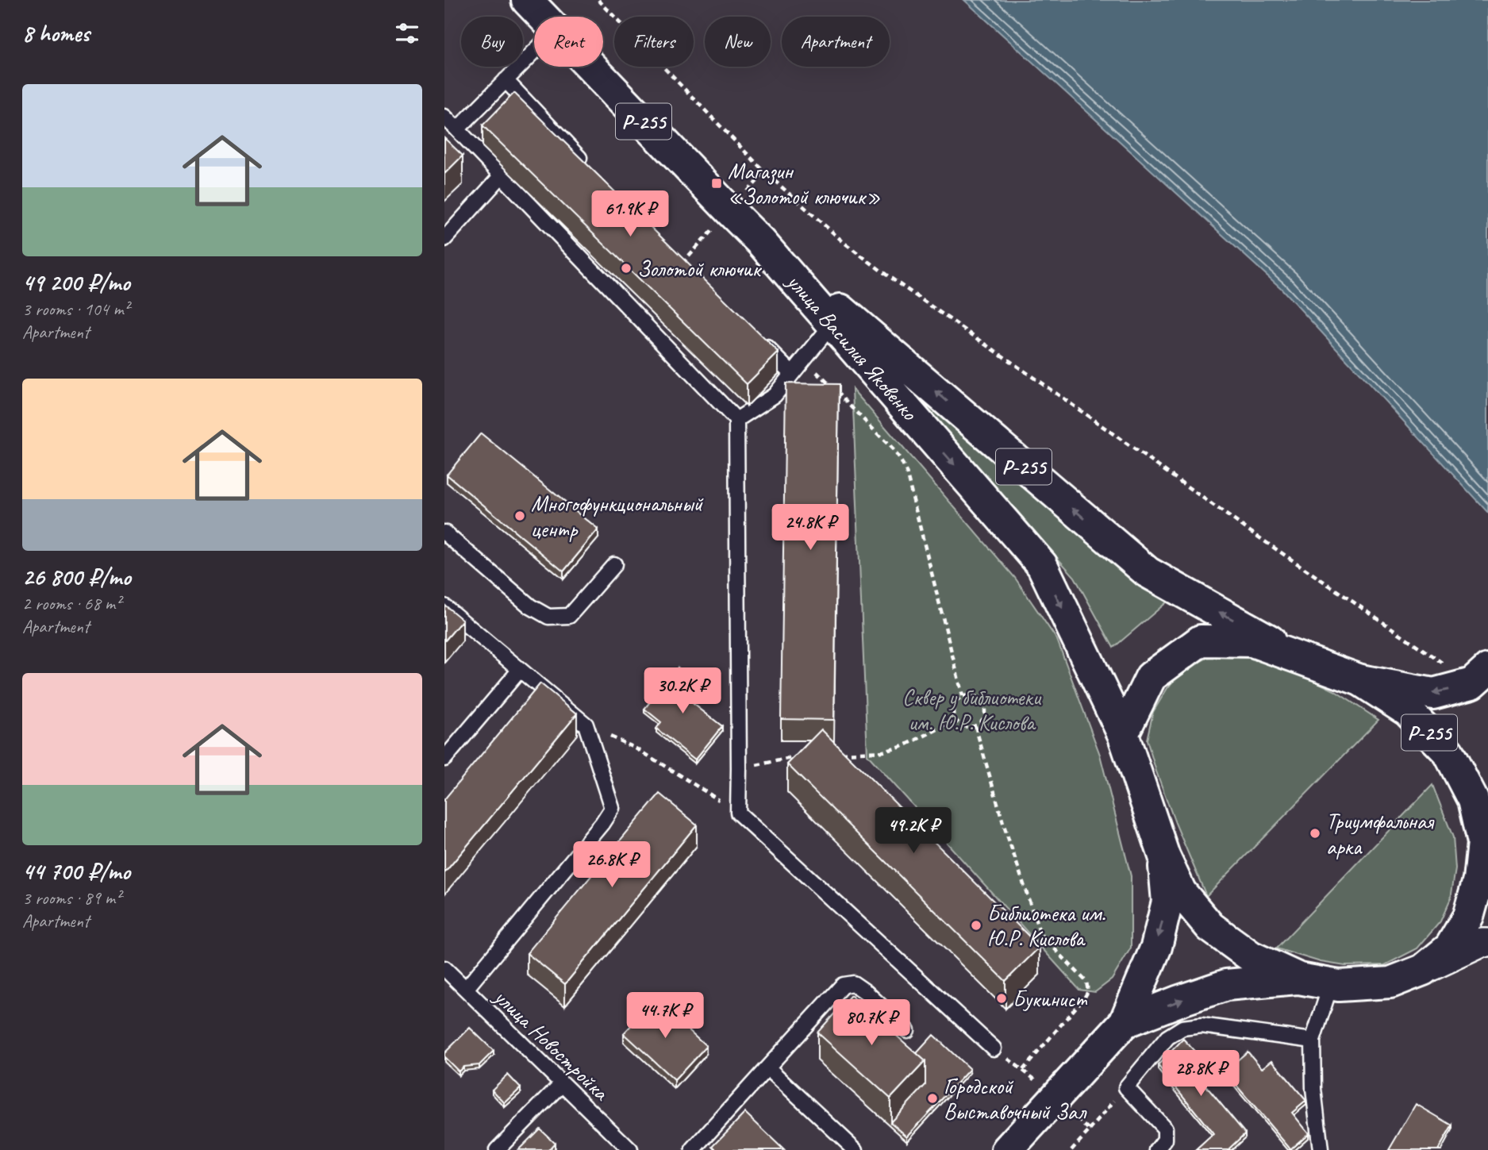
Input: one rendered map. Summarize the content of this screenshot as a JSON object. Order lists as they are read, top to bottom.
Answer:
{
  "streets": {
    "main road": ["Р-255", "улица Василия Яковенко"],
    "lane": ["улица Новостройка"]
  },
  "crossings": [
    ["Р-255", "улица Василия Яковенко"]
  ],
  "parks": ["Сквер у библиотеки им. Ю.Р. Кислова"],
  "places": {
    "transit": ["Магазин «Золотой ключик»"],
    "other": [
      "Золотой ключик",
      "Многофункциональный центр",
      "Триумфальная арка",
      "Библиотека им. Ю.Р. Кислова",
      "Букинист",
      "Городской Выставочный Зал"
    ]
  },
  "page": {
    "heading": "8 homes",
    "chip": [
      "Buy",
      "Rent",
      "Filters",
      "New",
      "Apartment"
    ],
    "list": [
      {
        "name": "49 200 ₽/mo",
        "note": "3 rooms · 104 m² · Apartment"
      },
      {
        "name": "26 800 ₽/mo",
        "note": "2 rooms · 68 m² · Apartment"
      },
      {
        "name": "44 700 ₽/mo",
        "note": "3 rooms · 89 m² · Apartment"
      }
    ],
    "price": [
      "61.9K ₽",
      "24.8K ₽",
      "30.2K ₽",
      "49.2K ₽",
      "26.8K ₽",
      "44.7K ₽",
      "80.7K ₽",
      "28.8K ₽"
    ]
  }
}
